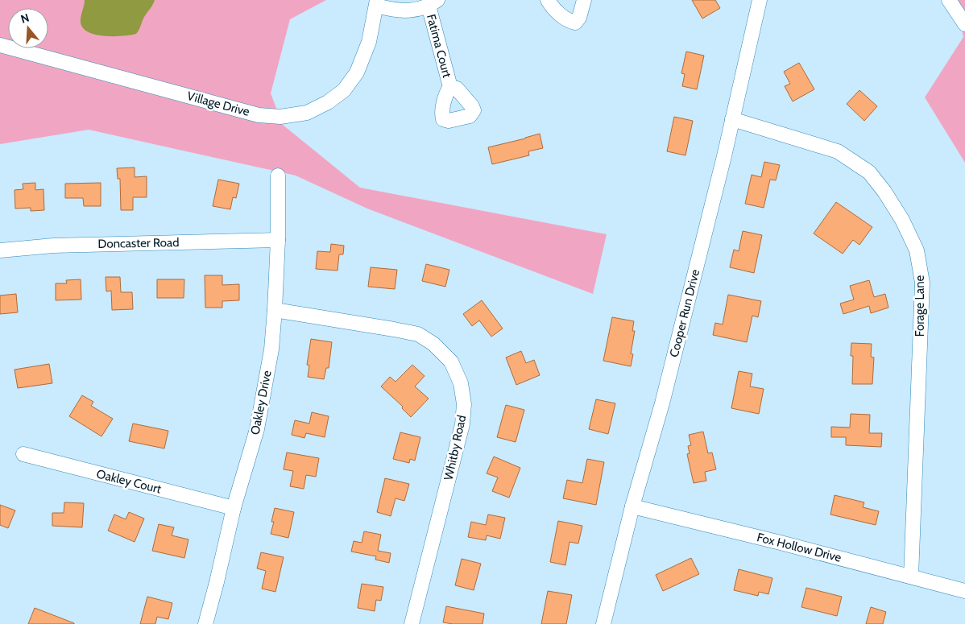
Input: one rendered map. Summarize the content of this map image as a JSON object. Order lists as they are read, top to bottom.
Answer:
{
  "streets": {
    "street": [
      "Fatima Court",
      "Village Drive",
      "Doncaster Road",
      "Forage Lane",
      "Cooper Run Drive",
      "Oakley Drive",
      "Whitby Road",
      "Oakley Court",
      "Fox Hollow Drive"
    ]
  },
  "crossings": [
    ["Fatima Court", "Village Drive"],
    ["Doncaster Road", "Oakley Drive"],
    ["Forage Lane", "Cooper Run Drive"],
    ["Forage Lane", "Fox Hollow Drive"],
    ["Cooper Run Drive", "Fox Hollow Drive"],
    ["Oakley Drive", "Whitby Road"],
    ["Oakley Drive", "Oakley Court"]
  ],
  "north": "top"
}
